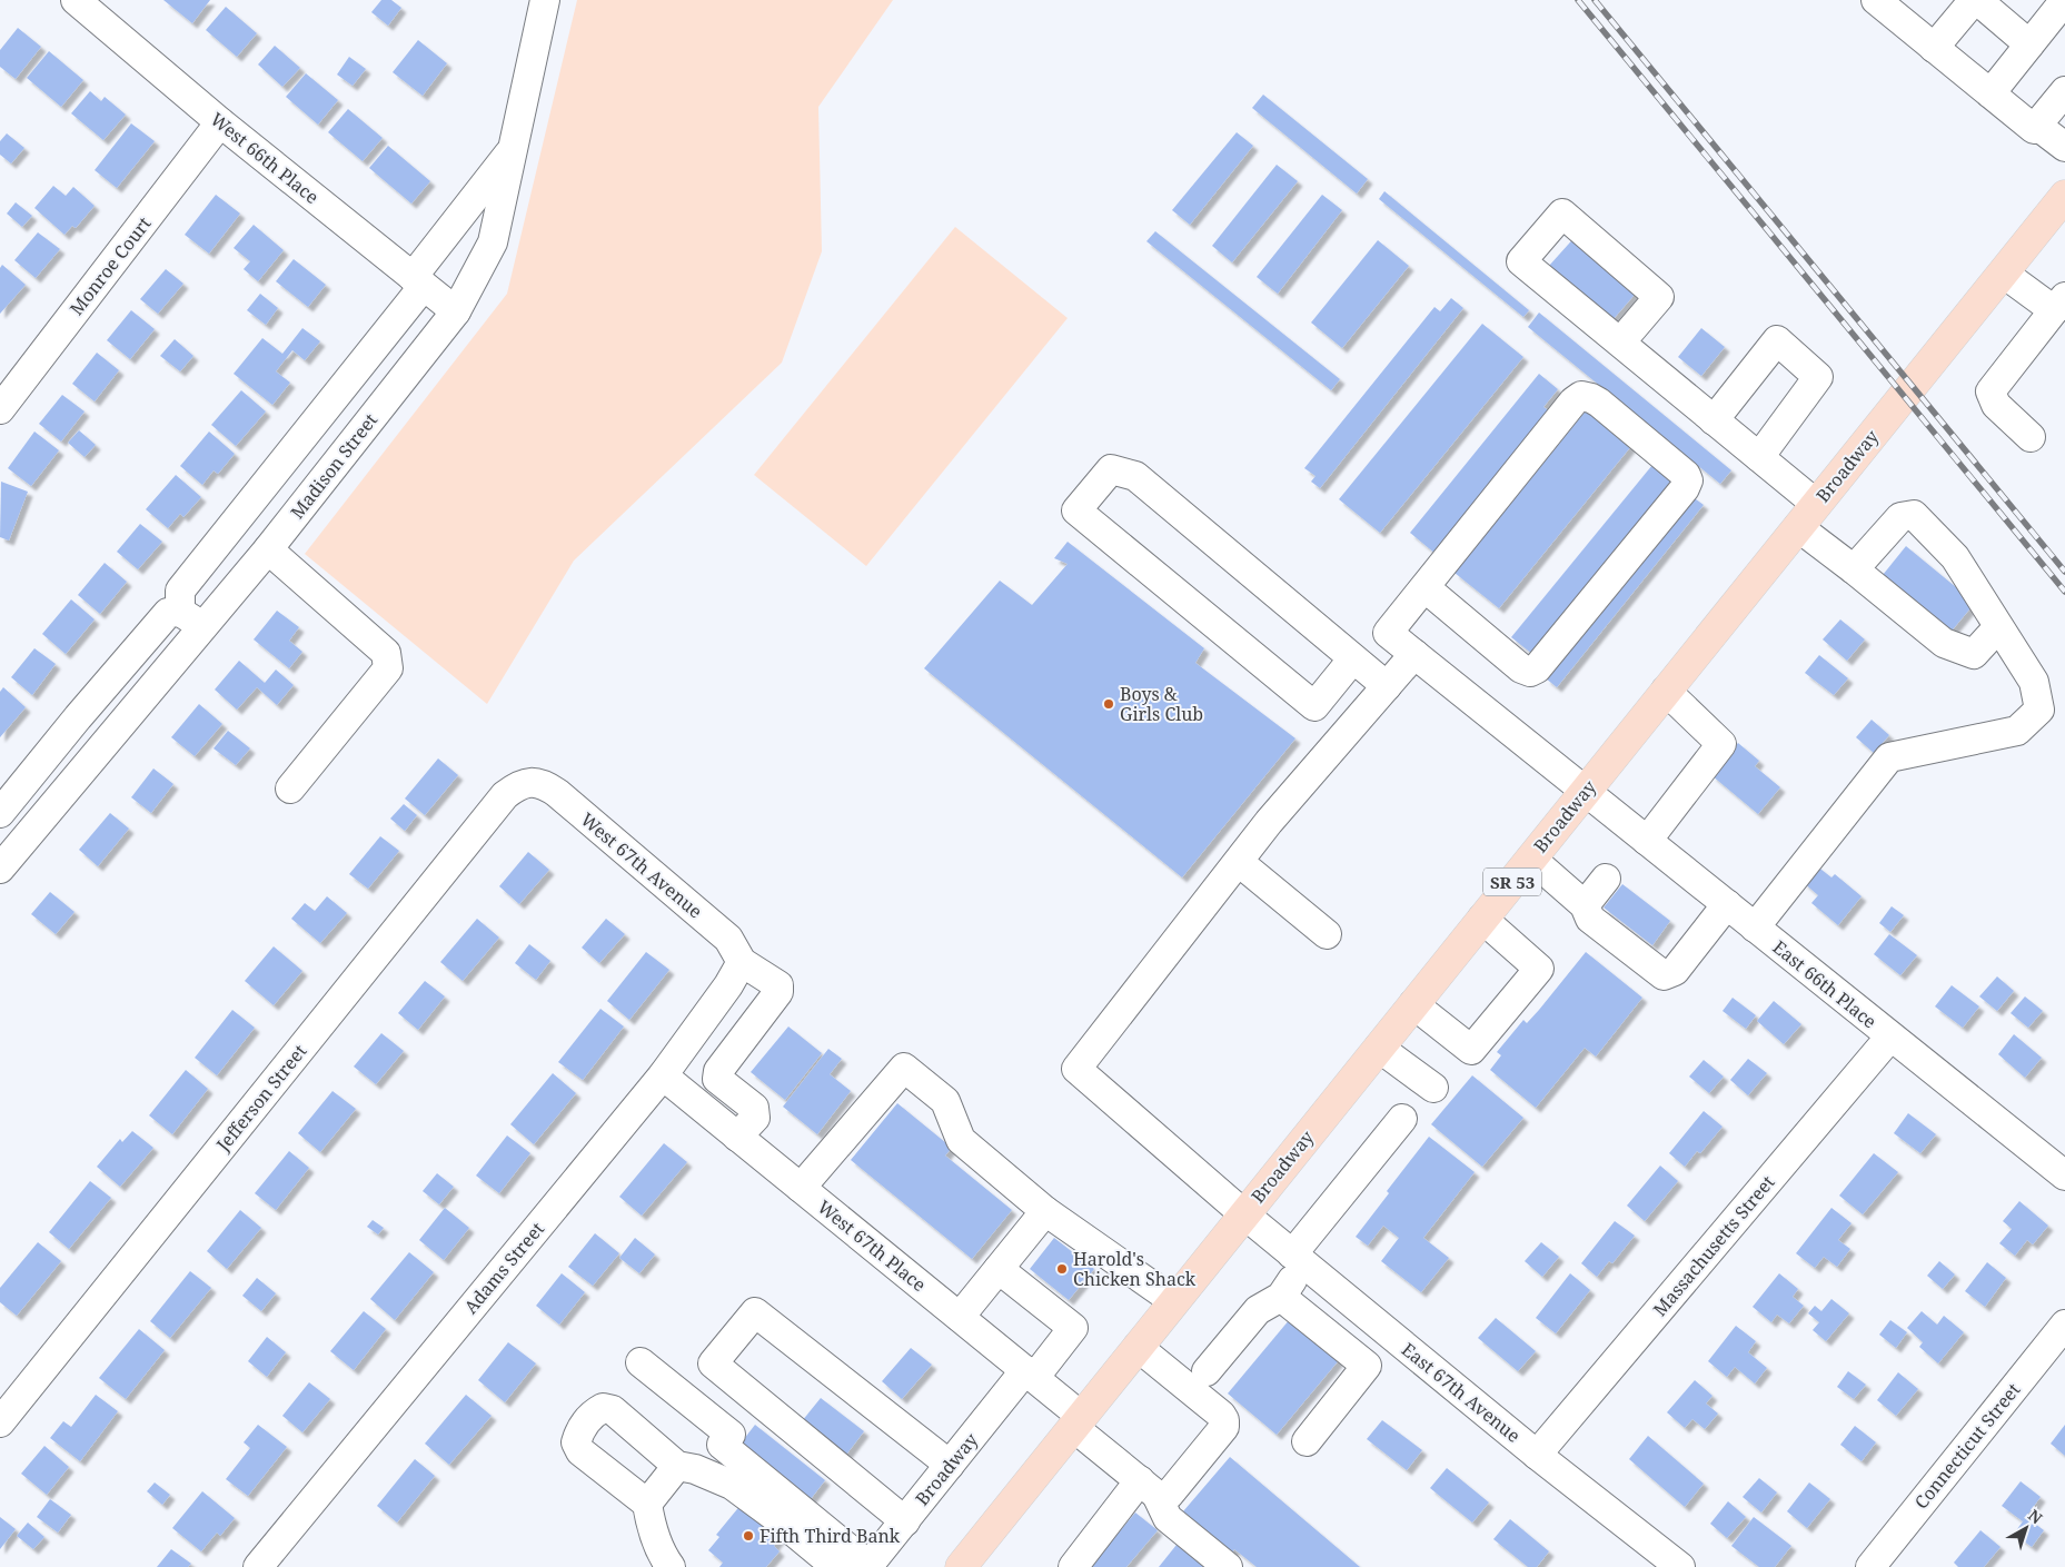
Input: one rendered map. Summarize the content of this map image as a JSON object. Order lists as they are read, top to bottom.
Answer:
{
  "streets": {
    "main road": ["Broadway", "SR 53"],
    "street": [
      "West 66th Place",
      "Monroe Court",
      "Madison Street",
      "West 67th Avenue",
      "East 66th Place",
      "Jefferson Street",
      "West 67th Place",
      "Massachusetts Street",
      "Adams Street",
      "East 67th Avenue",
      "Connecticut Street"
    ]
  },
  "crossings": [
    ["West 66th Place", "Monroe Court"],
    ["West 66th Place", "Madison Street"],
    ["Broadway", "East 66th Place"],
    ["Broadway", "West 67th Place"],
    ["Broadway", "East 67th Avenue"],
    ["West 67th Avenue", "Jefferson Street"],
    ["West 67th Avenue", "Adams Street"],
    ["East 66th Place", "Massachusetts Street"],
    ["West 67th Place", "Adams Street"],
    ["Massachusetts Street", "East 67th Avenue"]
  ],
  "places": ["Boys & Girls Club", "Harold's Chicken Shack", "Fifth Third Bank"],
  "north": "top right"
}
